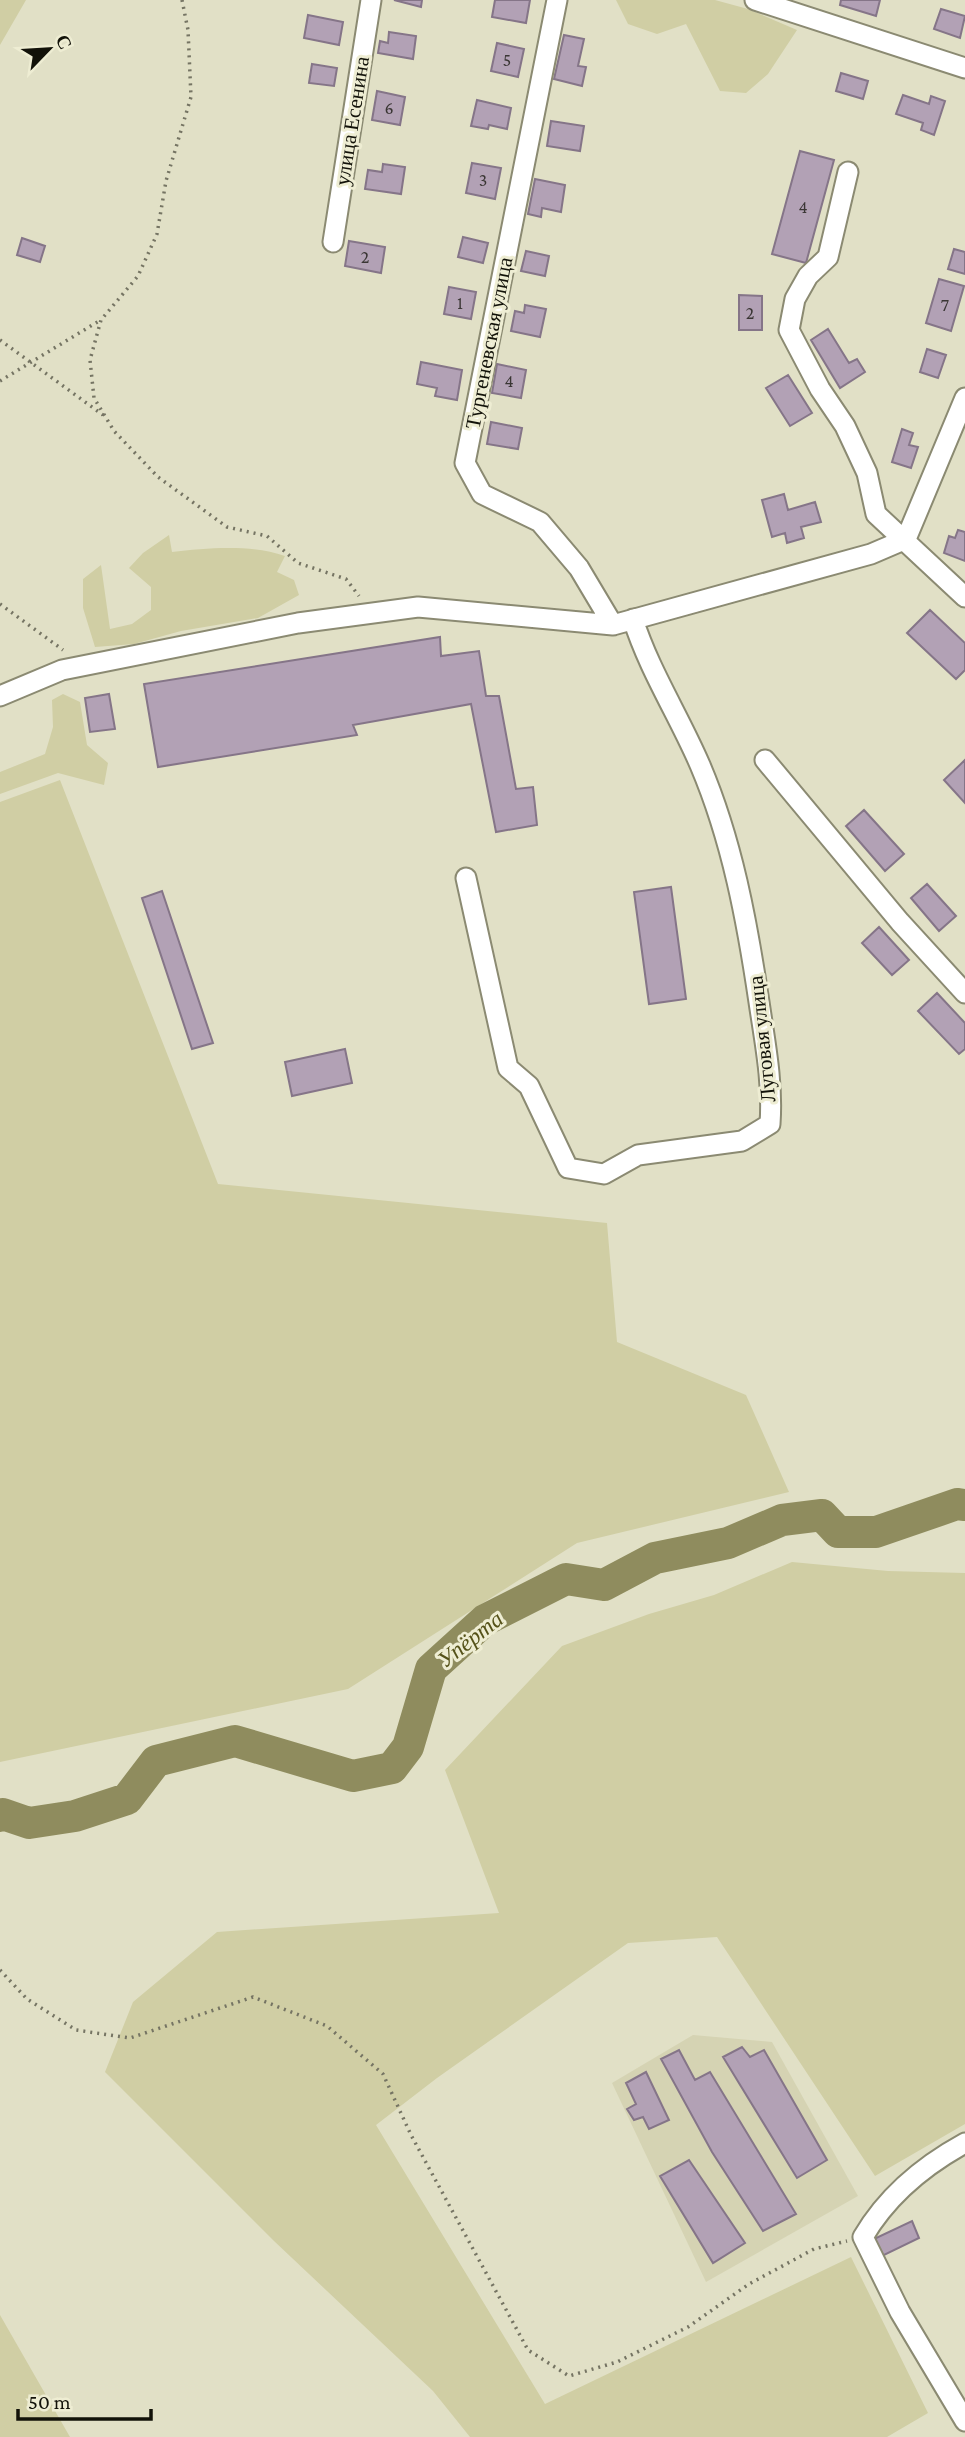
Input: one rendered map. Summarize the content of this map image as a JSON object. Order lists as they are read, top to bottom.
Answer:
{
  "streets": {
    "street": ["улица Есенина", "Тургеневская улица", "Луговая улица"]
  },
  "water": ["Упёрта"],
  "house_numbers": [
    "5",
    "6",
    "3",
    "4",
    "2",
    "1",
    "7",
    "2",
    "4"
  ],
  "scale_bar": "50 m",
  "north": "top right"
}
